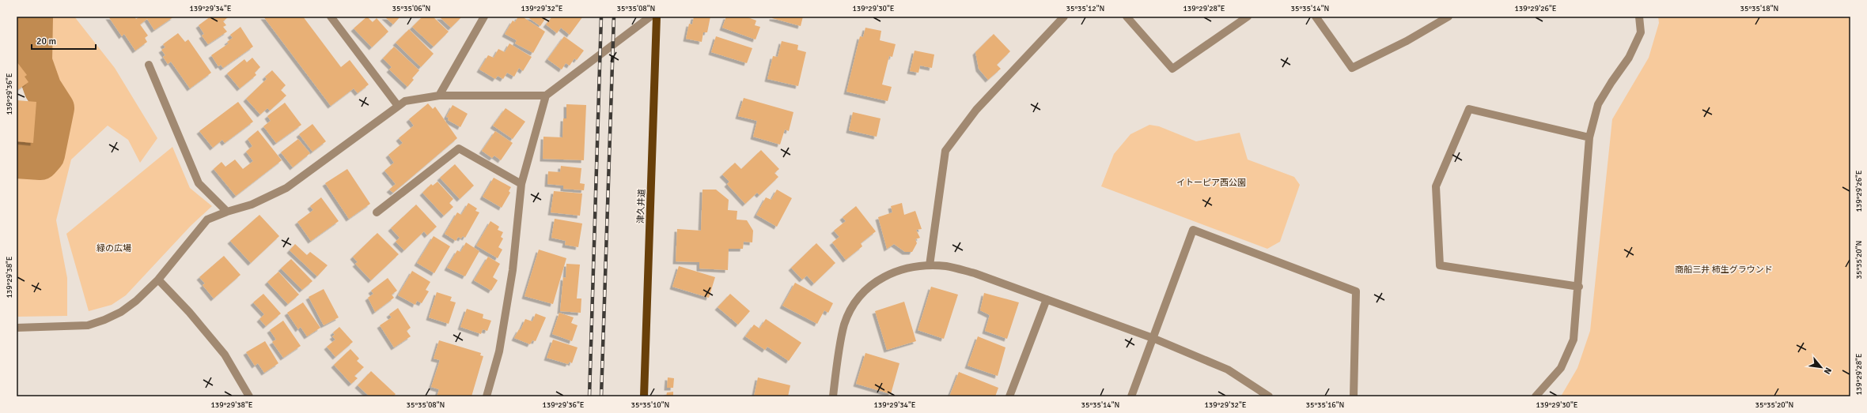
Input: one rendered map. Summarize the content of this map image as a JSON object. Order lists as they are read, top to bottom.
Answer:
{
  "streets": {
    "main road": ["津久井道"]
  },
  "parks": ["イトーピア西公園", "緑の広場", "商船三井 柿生グラウンド"],
  "scale_bar": "20 m",
  "north": "bottom right",
  "coordinates": [
    "139°29'34\"E",
    "35°35'06\"N",
    "139°29'32\"E",
    "35°35'08\"N",
    "139°29'30\"E",
    "35°35'12\"N",
    "139°29'28\"E",
    "35°35'14\"N",
    "139°29'26\"E",
    "35°35'18\"N",
    "139°29'36\"E",
    "35°35'20\"N",
    "139°29'38\"E",
    "35°35'10\"N",
    "35°35'16\"N"
  ]
}
